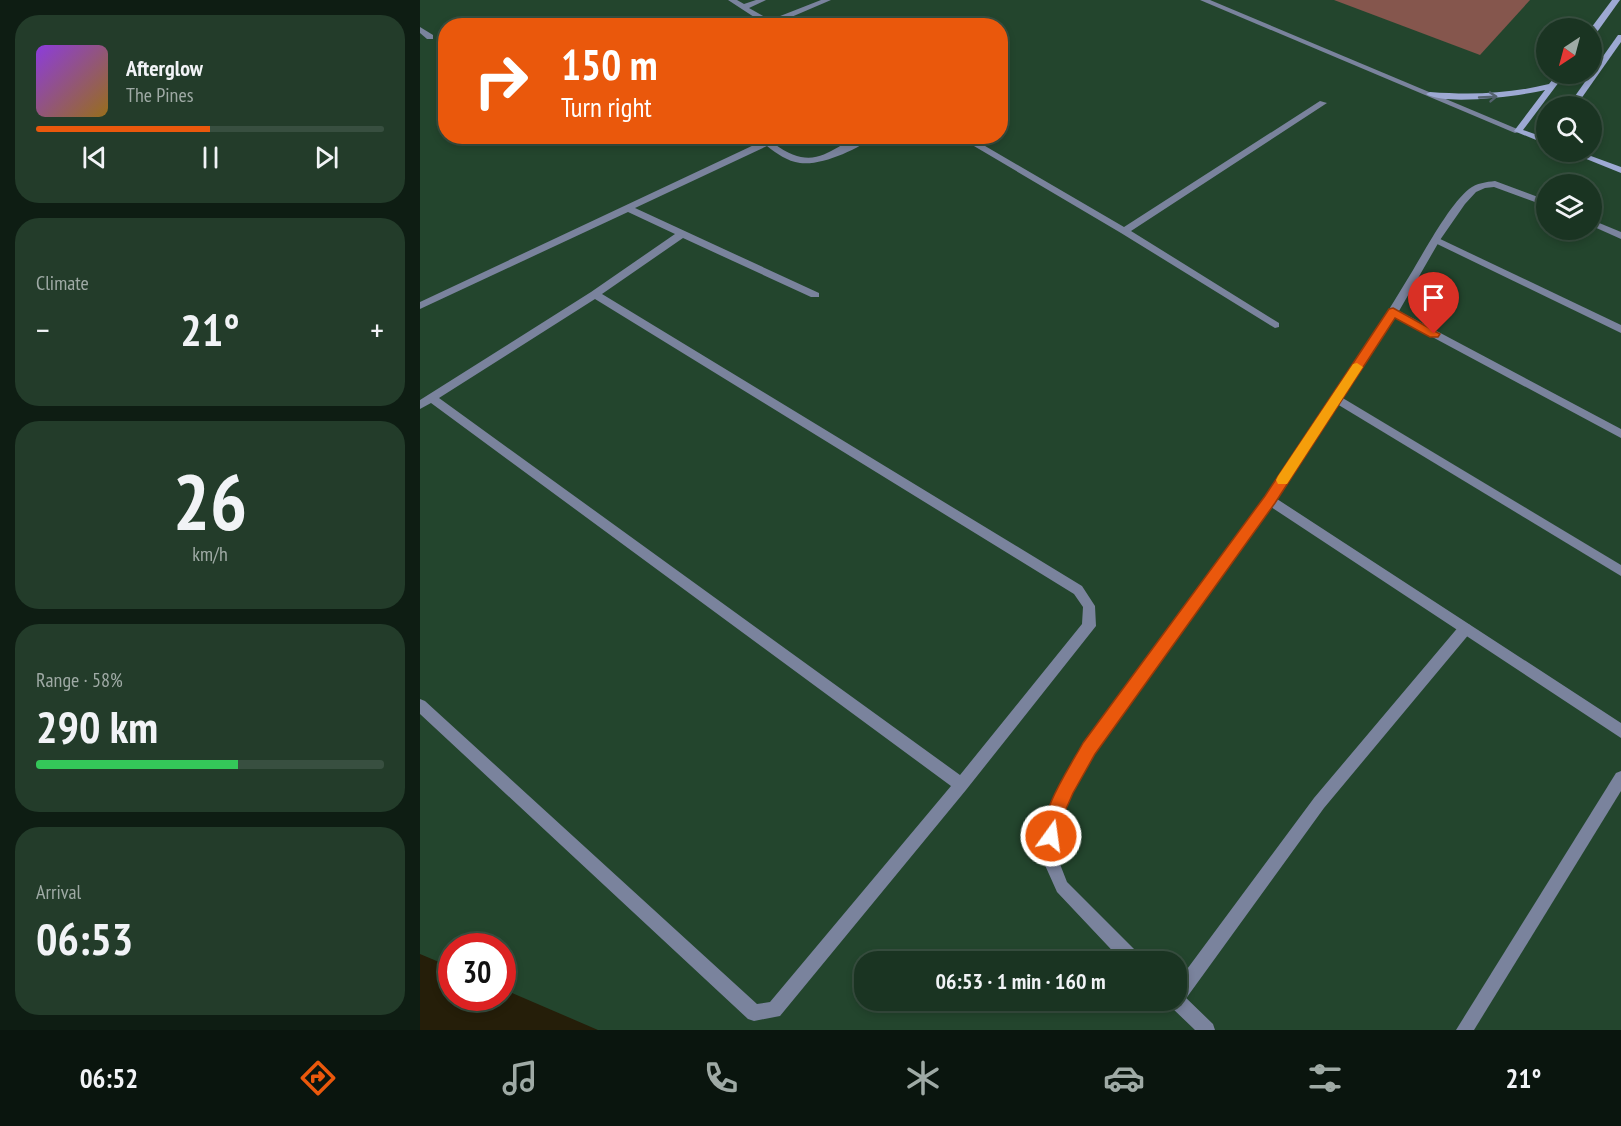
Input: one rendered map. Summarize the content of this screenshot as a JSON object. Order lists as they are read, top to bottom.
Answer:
{
  "north": "bottom left",
  "page": {
    "turn": ["150 m", "Turn right"],
    "song": ["Afterglow", "The Pines"],
    "tile": [
      "Climate",
      ["26", "km/h"],
      ["Range · 58%", "290 km"],
      ["Arrival", "06:53"]
    ],
    "heat": ["−", "21°", "+"],
    "limit": "30",
    "trip": "06:53 · 1 min · 160 m",
    "tabs": ["06:52", "21°"]
  }
}
